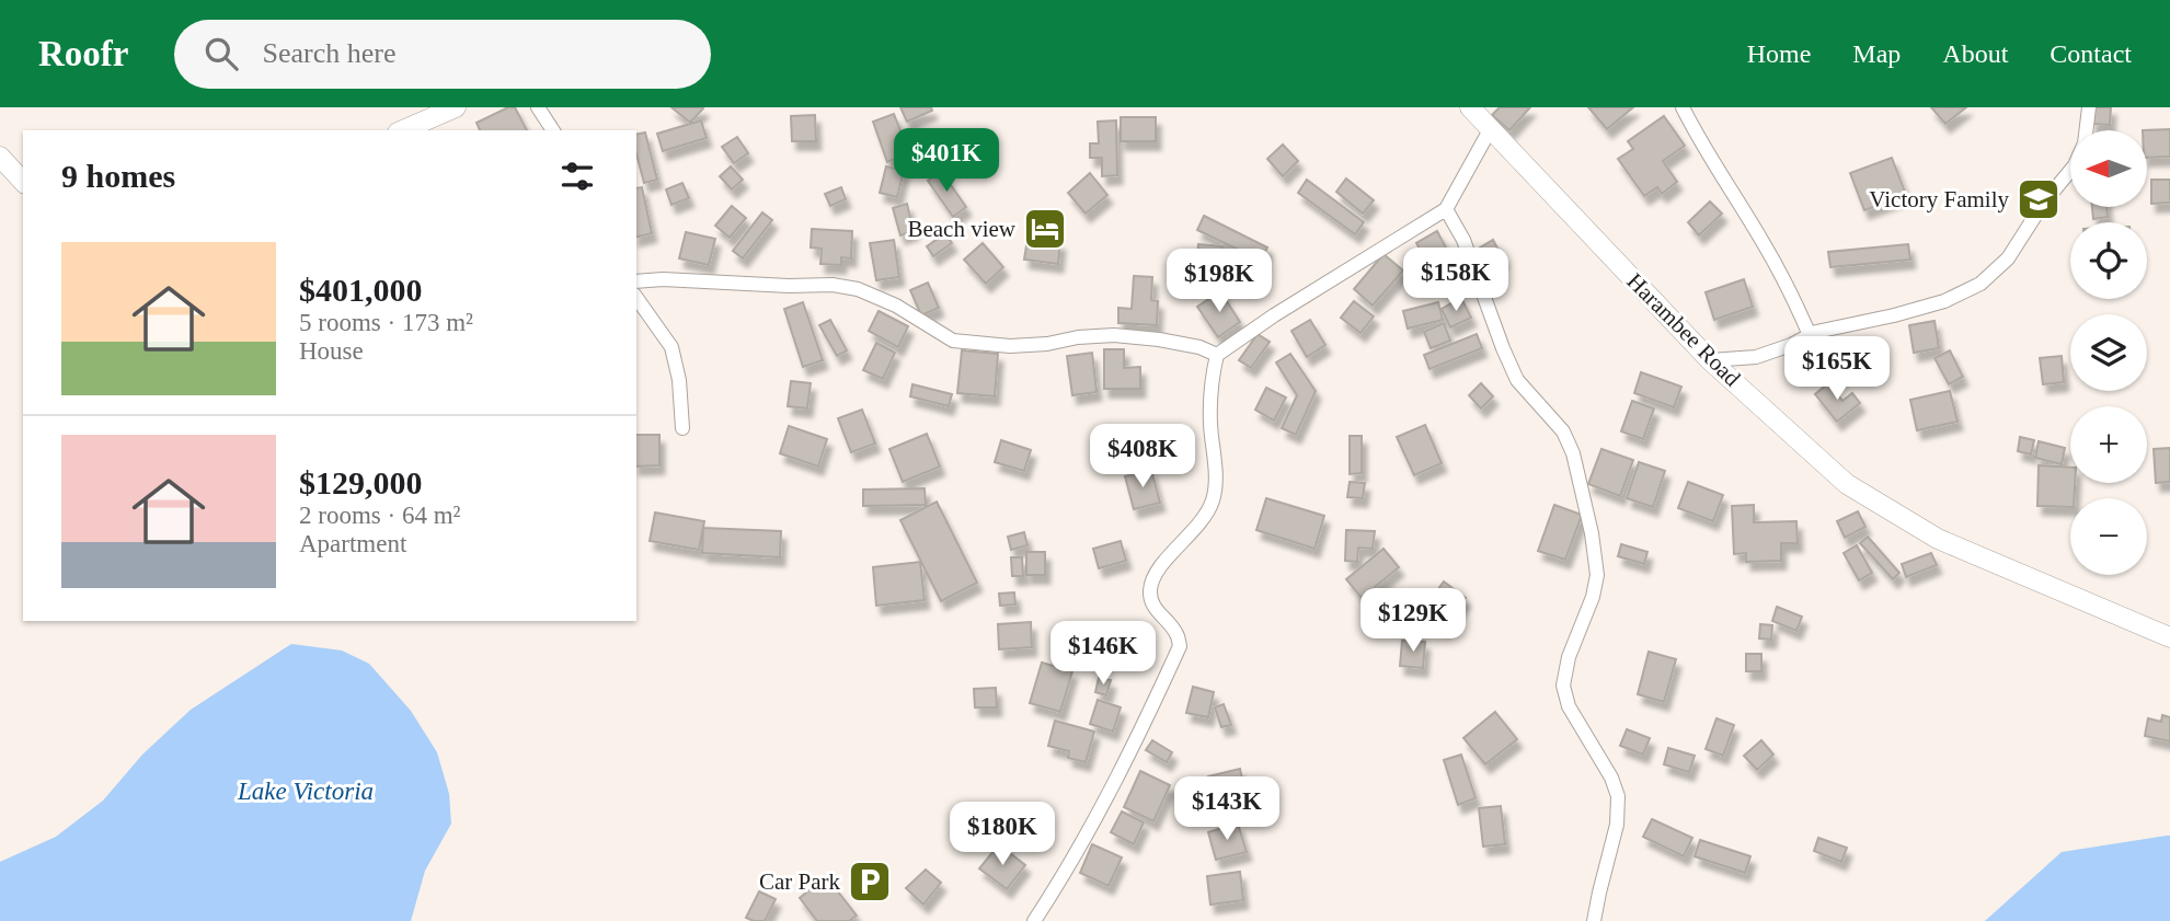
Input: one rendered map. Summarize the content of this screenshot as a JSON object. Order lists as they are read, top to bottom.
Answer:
{
  "streets": {
    "main road": ["Harambee Road"]
  },
  "water": ["Lake Victoria"],
  "places": {
    "school or university": ["Victory Family"],
    "hotel": ["Beach view"],
    "parking": ["Car Park"]
  },
  "north": "left",
  "page": {
    "header": "Roofr",
    "search": "Search here",
    "nav": [
      "Home",
      "Map",
      "About",
      "Contact"
    ],
    "price": [
      "$401K",
      "$158K",
      "$198K",
      "$165K",
      "$408K",
      "$129K",
      "$146K",
      "$143K",
      "$180K"
    ],
    "map_buttons": ["+", "−"],
    "heading": "9 homes",
    "list": [
      {
        "name": "$401,000",
        "note": "5 rooms · 173 m² · House"
      },
      {
        "name": "$129,000",
        "note": "2 rooms · 64 m² · Apartment"
      }
    ]
  }
}
